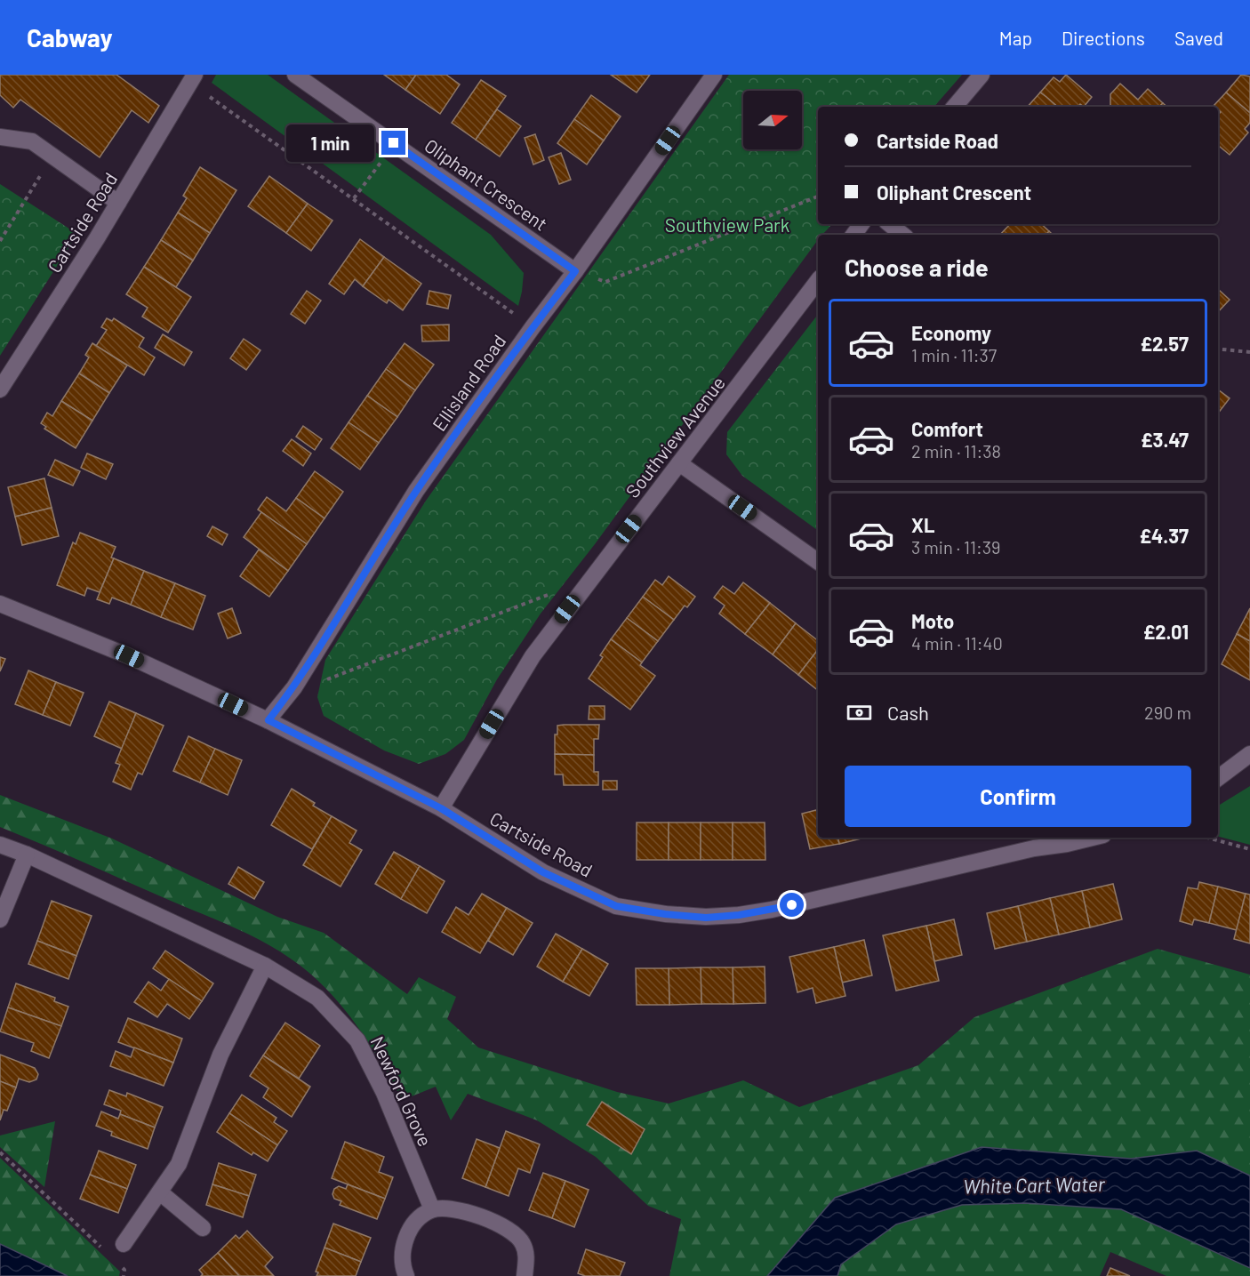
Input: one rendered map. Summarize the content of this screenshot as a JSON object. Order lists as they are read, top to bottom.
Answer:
{
  "streets": {
    "street": [
      "Oliphant Crescent",
      "Cartside Road",
      "Ellisland Road",
      "Southview Avenue",
      "Newford Grove"
    ]
  },
  "crossings": [
    ["Oliphant Crescent", "Ellisland Road"],
    ["Cartside Road", "Ellisland Road"],
    ["Cartside Road", "Southview Avenue"]
  ],
  "water": ["White Cart Water"],
  "parks": ["Southview Park"],
  "north": "right",
  "page": {
    "header": "Cabway",
    "nav": ["Map", "Directions", "Saved"],
    "banner": ["Cartside Road", "Oliphant Crescent"],
    "bubble": "1 min",
    "heading": "Choose a ride",
    "list": [
      {
        "name": "Economy",
        "note": "1 min · 11:37",
        "value": "£2.57"
      },
      {
        "name": "Comfort",
        "note": "2 min · 11:38",
        "value": "£3.47"
      },
      {
        "name": "XL",
        "note": "3 min · 11:39",
        "value": "£4.37"
      },
      {
        "name": "Moto",
        "note": "4 min · 11:40",
        "value": "£2.01"
      }
    ],
    "pay": ["Cash", "290 m"],
    "buttons": "Confirm"
  }
}
